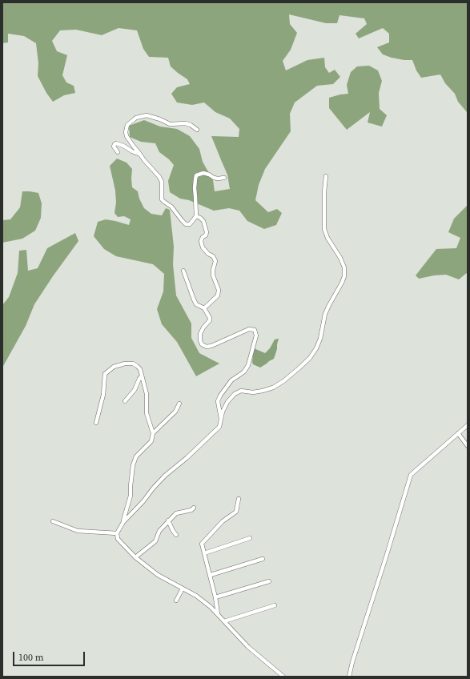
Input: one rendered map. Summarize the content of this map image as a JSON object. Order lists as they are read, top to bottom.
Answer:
{
  "scale_bar": "100 m"
}
